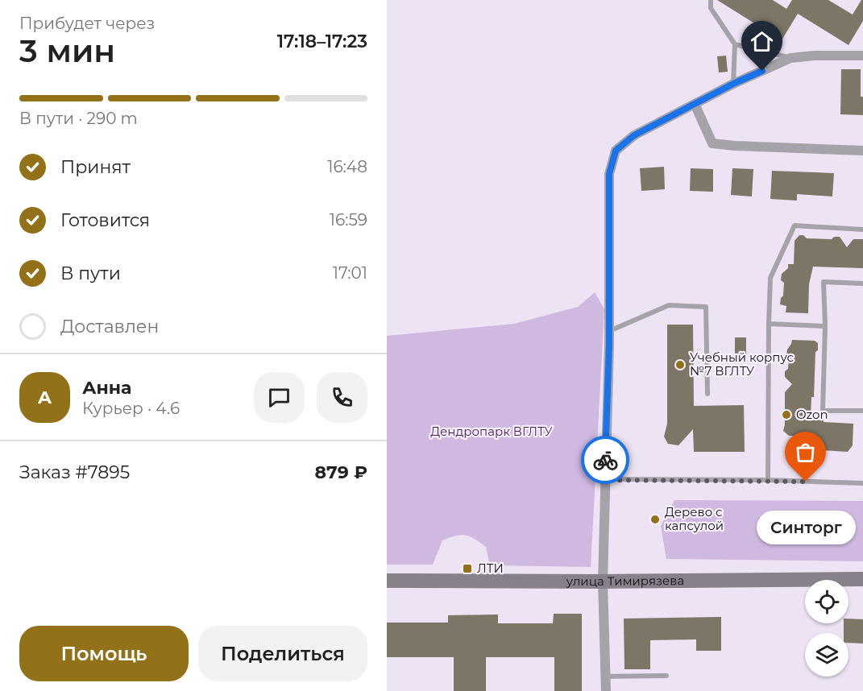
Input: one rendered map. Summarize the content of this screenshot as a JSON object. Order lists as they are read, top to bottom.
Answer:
{
  "streets": {
    "main road": ["улица Тимирязева"]
  },
  "parks": ["Дендропарк ВГЛТУ"],
  "places": {
    "other": [
      "Учебный корпус №7 ВГЛТУ",
      "Ozon",
      "Синторг",
      "Дерево с капсулой"
    ],
    "transit": ["ЛТИ"]
  },
  "page": {
    "heading": ["3 мин", "Прибудет через", "17:18–17:23"],
    "panel": [
      "Анна",
      "Курьер · 4.6",
      "Заказ #7895",
      "879 ₽"
    ],
    "bar": "В пути · 290 m",
    "list": [
      ["Принят", "16:48"],
      ["Готовится", "16:59"],
      ["В пути", "17:01"],
      "Доставлен"
    ],
    "round": "А",
    "bubble": "Синторг",
    "buttons": ["Помощь", "Поделиться"]
  }
}
